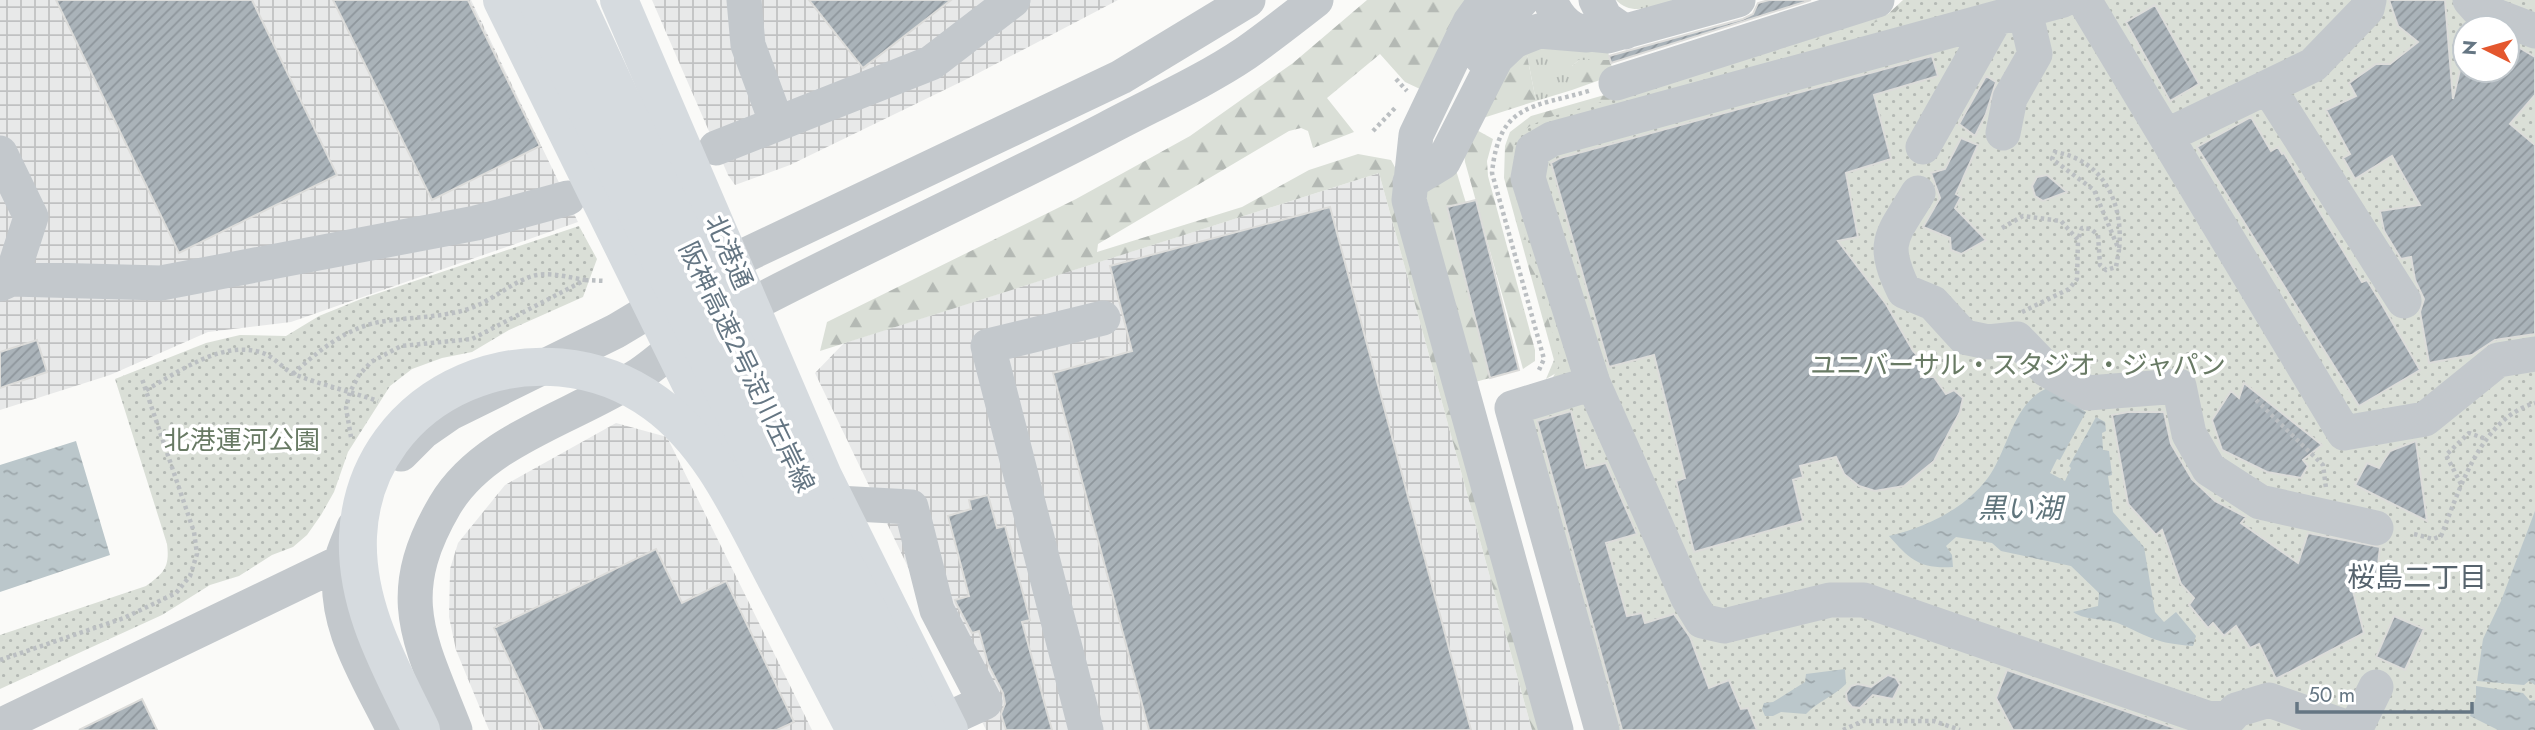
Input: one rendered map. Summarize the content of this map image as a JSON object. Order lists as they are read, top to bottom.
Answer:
{
  "streets": {
    "main road": ["北港通", "阪神高速2号淀川左岸線"]
  },
  "crossings": [
    ["北港通", "阪神高速2号淀川左岸線"]
  ],
  "districts": ["桜島二丁目"],
  "water": ["黒い湖"],
  "parks": ["ユニバーサル・スタジオ・ジャパン", "北港運河公園"],
  "scale_bar": "50 m",
  "north": "left"
}
